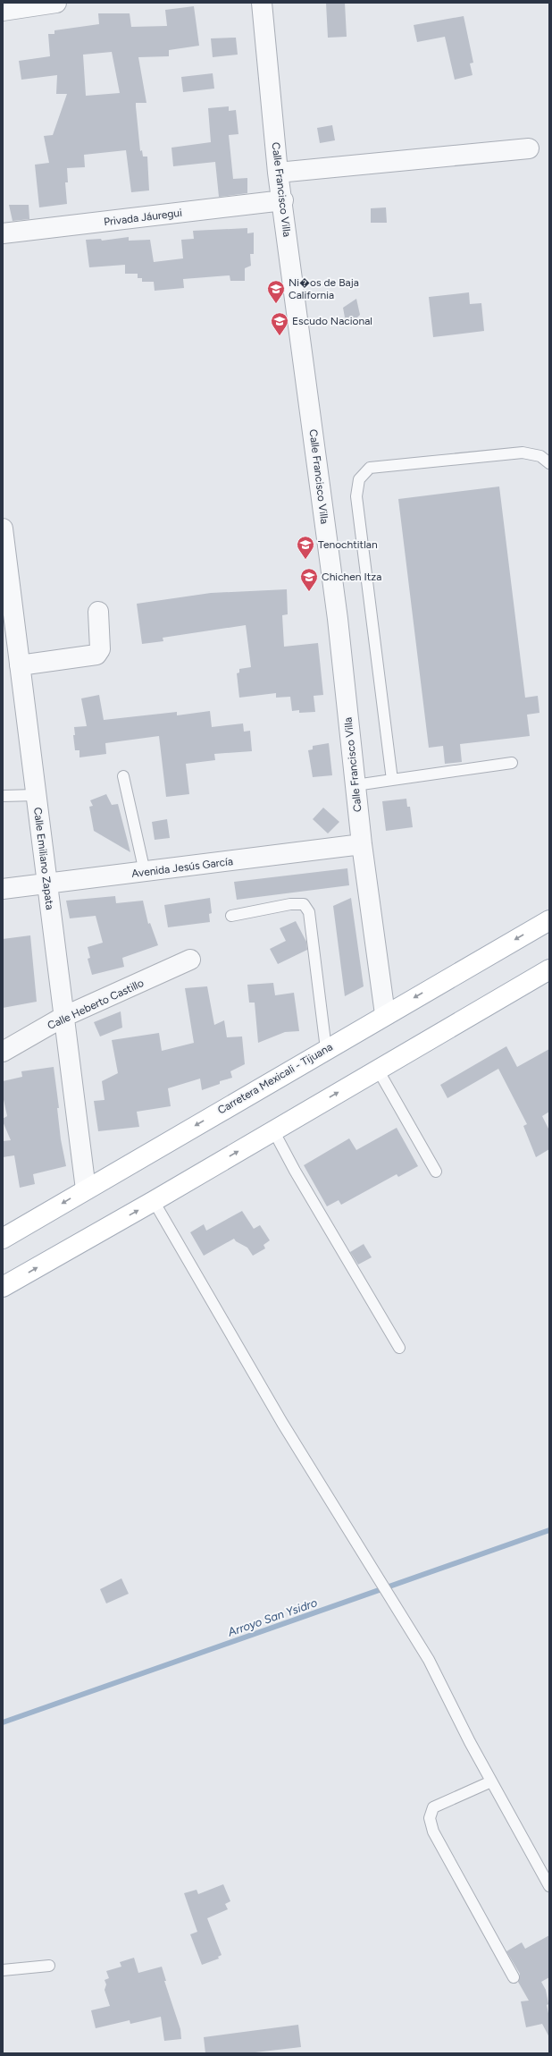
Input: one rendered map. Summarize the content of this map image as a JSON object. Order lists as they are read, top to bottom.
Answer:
{
  "streets": {
    "main road": ["Carretera Mexicali - Tijuana"],
    "street": [
      "Calle Francisco Villa",
      "Privada Jáuregui",
      "Calle Emiliano Zapata",
      "Avenida Jesús García",
      "Calle Heberto Castillo"
    ]
  },
  "crossings": [
    ["Calle Francisco Villa", "Privada Jáuregui"],
    ["Calle Francisco Villa", "Avenida Jesús García"],
    ["Calle Francisco Villa", "Carretera Mexicali - Tijuana"],
    ["Calle Emiliano Zapata", "Avenida Jesús García"],
    ["Calle Emiliano Zapata", "Calle Heberto Castillo"],
    ["Calle Emiliano Zapata", "Carretera Mexicali - Tijuana"]
  ],
  "water": ["Arroyo San Ysidro"],
  "places": {
    "school or university": [
      "Ni�os de Baja California",
      "Escudo Nacional",
      "Tenochtitlan",
      "Chichen Itza"
    ]
  }
}
